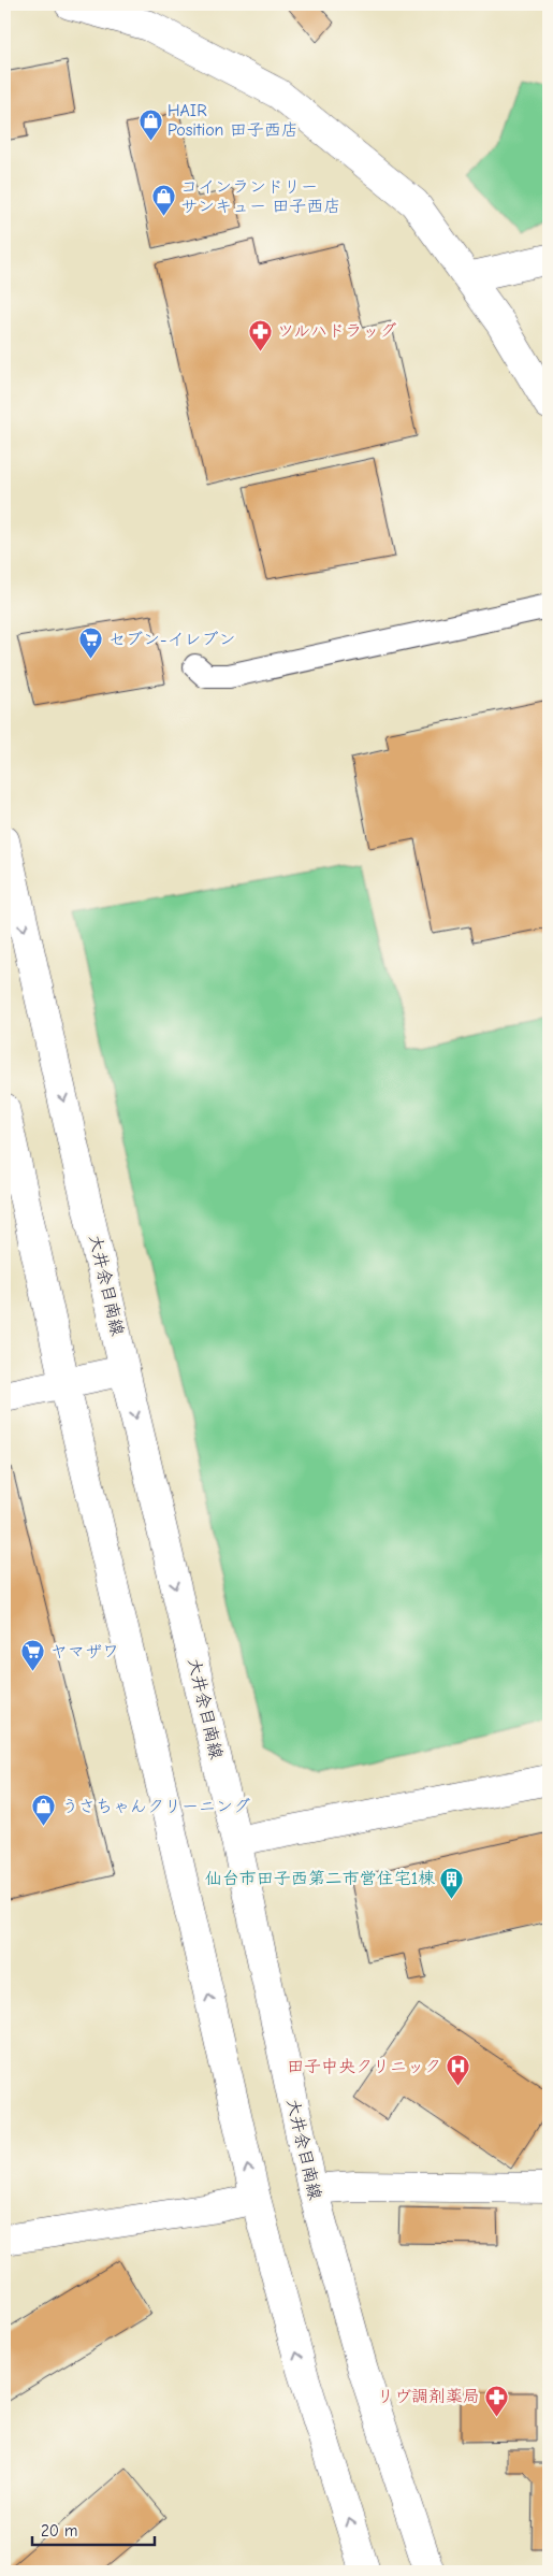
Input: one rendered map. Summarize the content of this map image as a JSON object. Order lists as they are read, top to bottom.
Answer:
{
  "streets": {
    "street": ["大井余目南線"]
  },
  "places": {
    "shop": ["HAIR Position 田子西店", "コインランドリー サンキュー 田子西店", "うさちゃんクリーニング"],
    "pharmacy": ["ツルハドラッグ", "リヴ調剤薬局"],
    "supermarket": ["セブン-イレブン", "ヤマザワ"],
    "building": ["仙台市田子西第二市営住宅1棟"],
    "hospital": ["田子中央クリニック"]
  },
  "scale_bar": "20 m"
}
